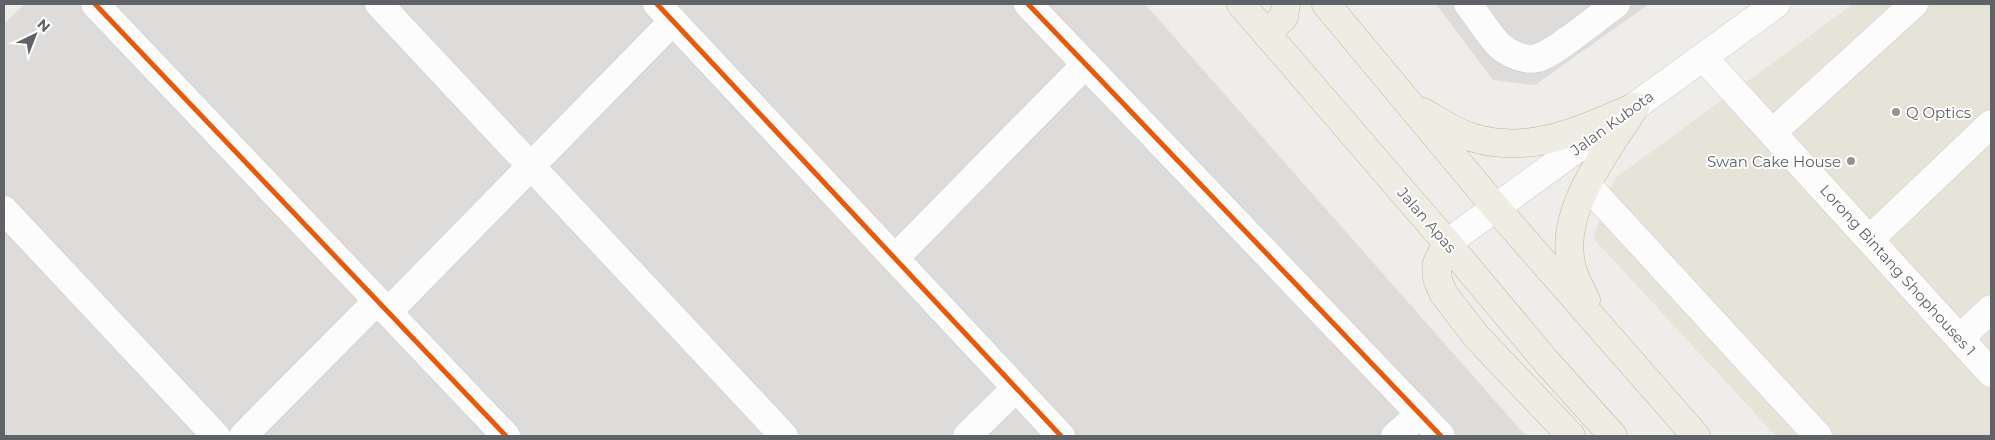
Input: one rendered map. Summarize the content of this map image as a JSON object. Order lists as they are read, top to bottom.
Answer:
{
  "streets": {
    "highway": ["Jalan Apas"],
    "street": ["Jalan Kubota", "Lorong Bintang Shophouses 1"]
  },
  "crossings": [
    ["Jalan Kubota", "Jalan Apas"],
    ["Jalan Kubota", "Lorong Bintang Shophouses 1"]
  ],
  "places": ["Q Optics", "Swan Cake House"],
  "north": "top right"
}
